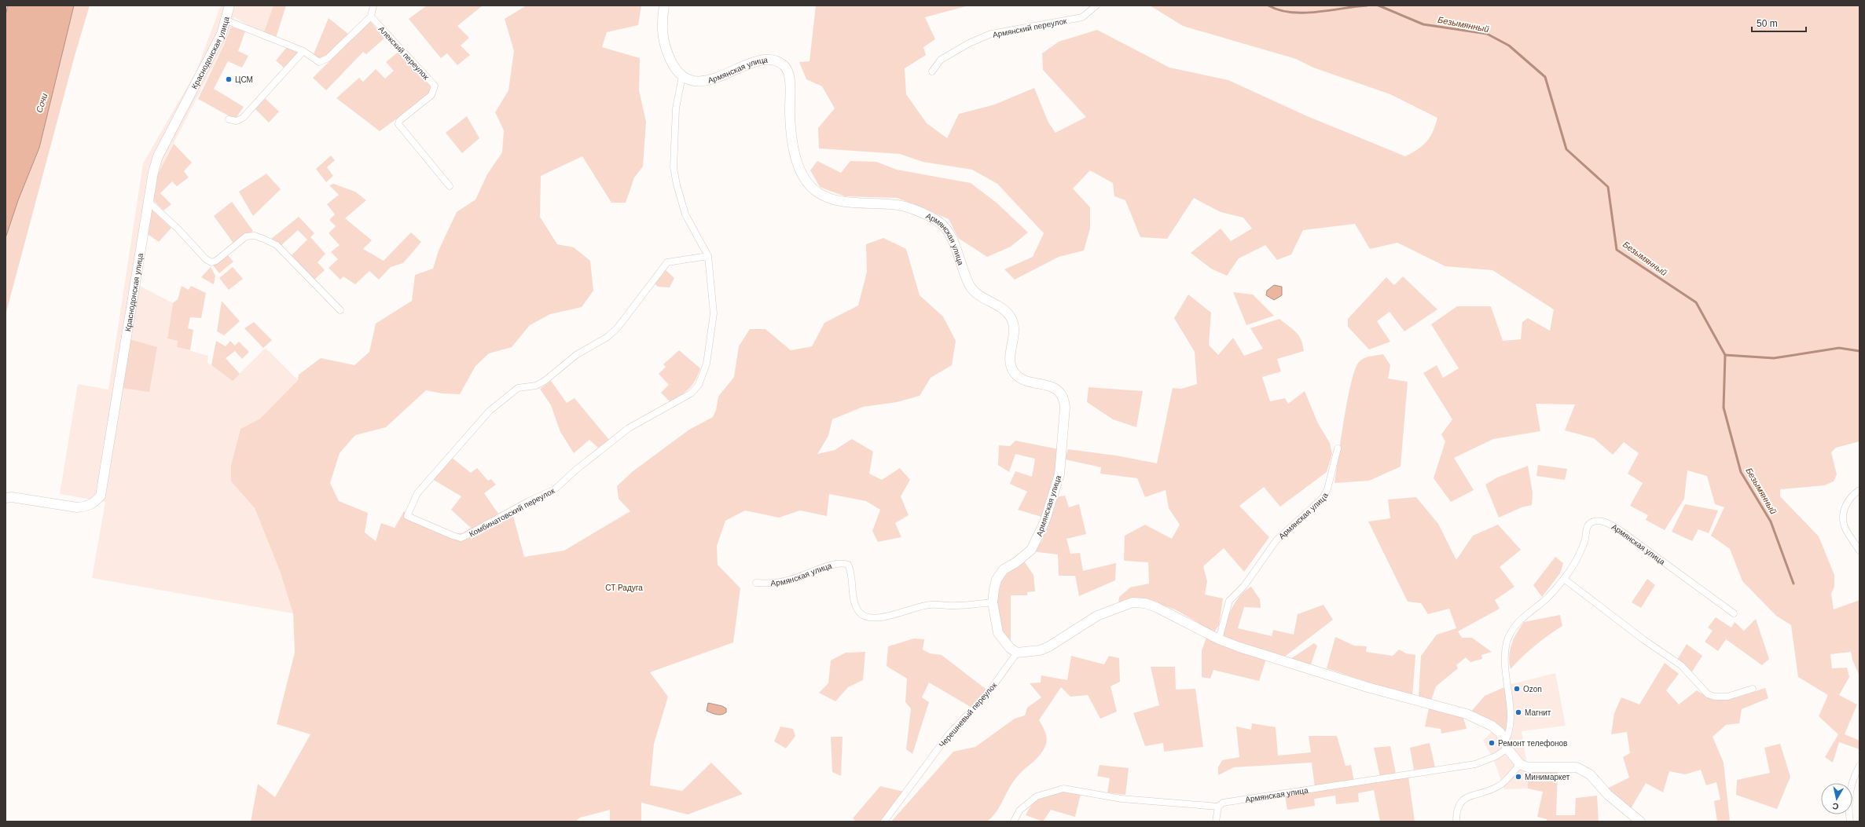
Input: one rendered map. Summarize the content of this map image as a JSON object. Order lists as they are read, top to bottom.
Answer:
{
  "streets": {
    "street": [
      "Армянский переулок",
      "Краснодонская улица",
      "Алекский переулок",
      "Армянская улица",
      "Комбинатовский переулок",
      "Черешневый переулок"
    ]
  },
  "crossings": [
    ["Армянская улица", "Комбинатовский переулок"],
    ["Армянская улица", "Черешневый переулок"]
  ],
  "water": ["Безымянный", "Сочи"],
  "parks": ["СТ Радуга"],
  "places": [
    "ЦСМ",
    "Ozon",
    "Магнит",
    "Ремонт телефонов",
    "Минимаркет"
  ],
  "scale_bar": "50 m",
  "north": "bottom"
}
